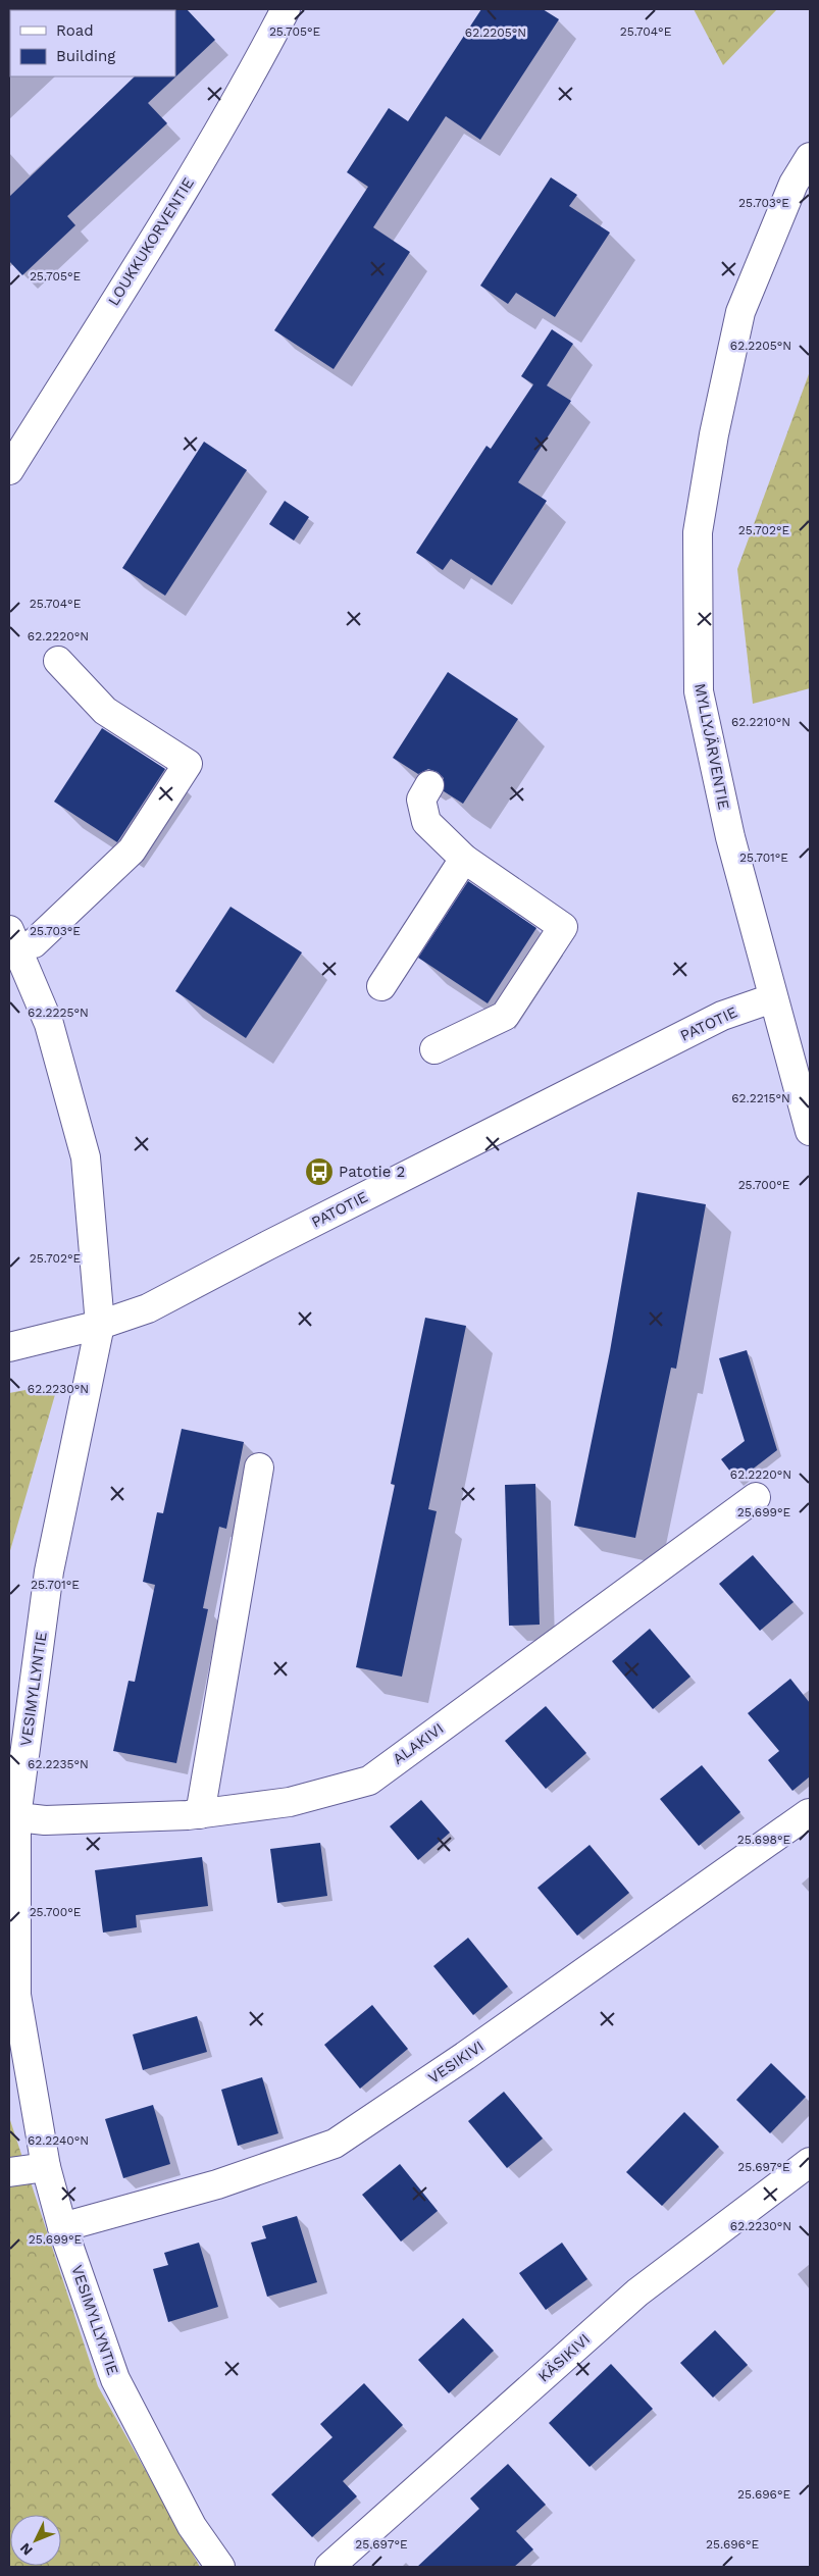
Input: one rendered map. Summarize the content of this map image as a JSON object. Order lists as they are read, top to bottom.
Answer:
{
  "streets": {
    "street": [
      "LOUKKUKORVENTIE",
      "MYLLYJÄRVENTIE",
      "PATOTIE",
      "VESIMYLLYNTIE",
      "ALAKIVI",
      "VESIKIVI",
      "KÄSIKIVI"
    ]
  },
  "crossings": [
    ["MYLLYJÄRVENTIE", "PATOTIE"],
    ["PATOTIE", "VESIMYLLYNTIE"],
    ["VESIMYLLYNTIE", "ALAKIVI"],
    ["VESIMYLLYNTIE", "VESIKIVI"]
  ],
  "places": {
    "bus stop": ["Patotie 2"]
  },
  "legend": ["Road", "Building"],
  "north": "bottom left",
  "coordinates": [
    "25.705°E",
    "25.704°E",
    "62.2205°N",
    "25.703°E",
    "25.702°E",
    "62.2220°N",
    "62.2210°N",
    "25.701°E",
    "62.2225°N",
    "62.2215°N",
    "25.700°E",
    "62.2230°N",
    "25.699°E",
    "62.2235°N",
    "25.698°E",
    "62.2240°N",
    "25.697°E",
    "25.696°E"
  ]
}
